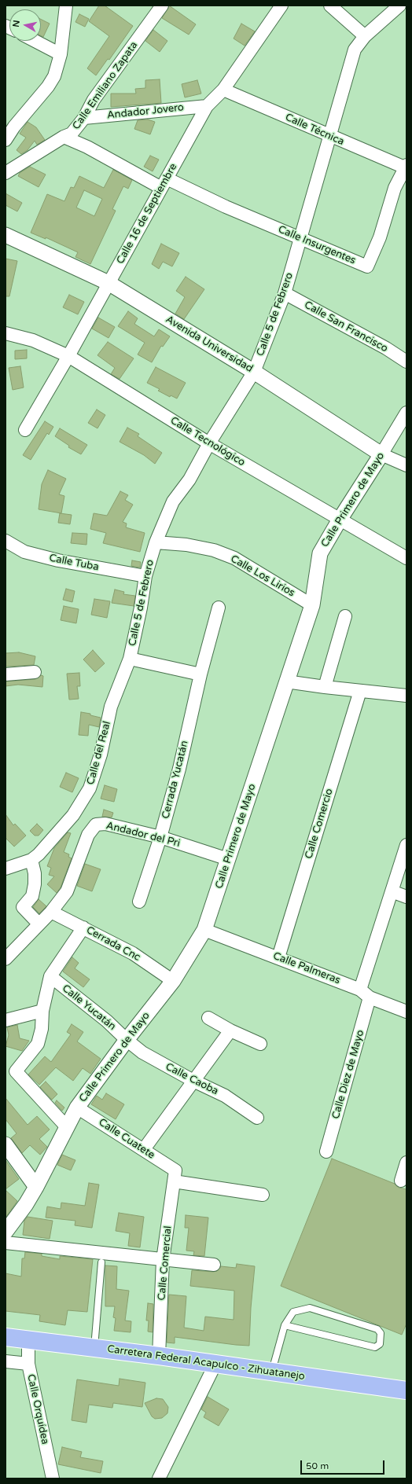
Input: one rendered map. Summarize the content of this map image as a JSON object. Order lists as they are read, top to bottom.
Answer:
{
  "streets": {
    "main road": ["Carretera Federal Acapulco - Zihuatanejo"],
    "street": [
      "Calle Emiliano Zapata",
      "Andador Jovero",
      "Calle Técnica",
      "Calle 16 de Septiembre",
      "Calle Insurgentes",
      "Calle 5 de Febrero",
      "Calle San Francisco",
      "Avenida Universidad",
      "Calle Tecnológico",
      "Calle Primero de Mayo",
      "Calle Tuba",
      "Calle Los Lirios",
      "Calle del Real",
      "Cerrada Yucatán",
      "Calle Comercio",
      "Andador del Pri",
      "Cerrada Cnc",
      "Calle Palmeras",
      "Calle Yucatán",
      "Calle Diez de Mayo",
      "Calle Caoba",
      "Calle Cuatete",
      "Calle Comercial",
      "Calle Orquídea"
    ]
  },
  "crossings": [
    ["Calle Emiliano Zapata", "Andador Jovero"],
    ["Calle Emiliano Zapata", "Calle Insurgentes"],
    ["Andador Jovero", "Calle 16 de Septiembre"],
    ["Calle Técnica", "Calle 16 de Septiembre"],
    ["Calle Técnica", "Calle Insurgentes"],
    ["Calle Técnica", "Calle 5 de Febrero"],
    ["Calle 16 de Septiembre", "Calle Insurgentes"],
    ["Calle 16 de Septiembre", "Avenida Universidad"],
    ["Calle 16 de Septiembre", "Calle Tecnológico"],
    ["Calle Insurgentes", "Calle 5 de Febrero"],
    ["Calle 5 de Febrero", "Calle San Francisco"],
    ["Calle 5 de Febrero", "Avenida Universidad"],
    ["Calle 5 de Febrero", "Calle Tecnológico"],
    ["Calle 5 de Febrero", "Calle Tuba"],
    ["Calle 5 de Febrero", "Calle Los Lirios"],
    ["Calle 5 de Febrero", "Calle del Real"],
    ["Avenida Universidad", "Calle Primero de Mayo"],
    ["Calle Tecnológico", "Calle Primero de Mayo"],
    ["Calle Primero de Mayo", "Calle Los Lirios"],
    ["Calle Primero de Mayo", "Andador del Pri"],
    ["Calle Primero de Mayo", "Cerrada Cnc"],
    ["Calle Primero de Mayo", "Calle Palmeras"],
    ["Calle Primero de Mayo", "Calle Yucatán"],
    ["Calle Primero de Mayo", "Calle Caoba"],
    ["Calle Primero de Mayo", "Calle Cuatete"],
    ["Cerrada Yucatán", "Andador del Pri"],
    ["Calle Comercio", "Calle Palmeras"],
    ["Andador del Pri", "Cerrada Cnc"],
    ["Calle Palmeras", "Calle Diez de Mayo"],
    ["Calle Yucatán", "Calle Caoba"],
    ["Calle Cuatete", "Calle Comercial"],
    ["Calle Comercial", "Carretera Federal Acapulco - Zihuatanejo"],
    ["Carretera Federal Acapulco - Zihuatanejo", "Calle Orquídea"]
  ],
  "scale_bar": "50 m",
  "north": "left"
}
